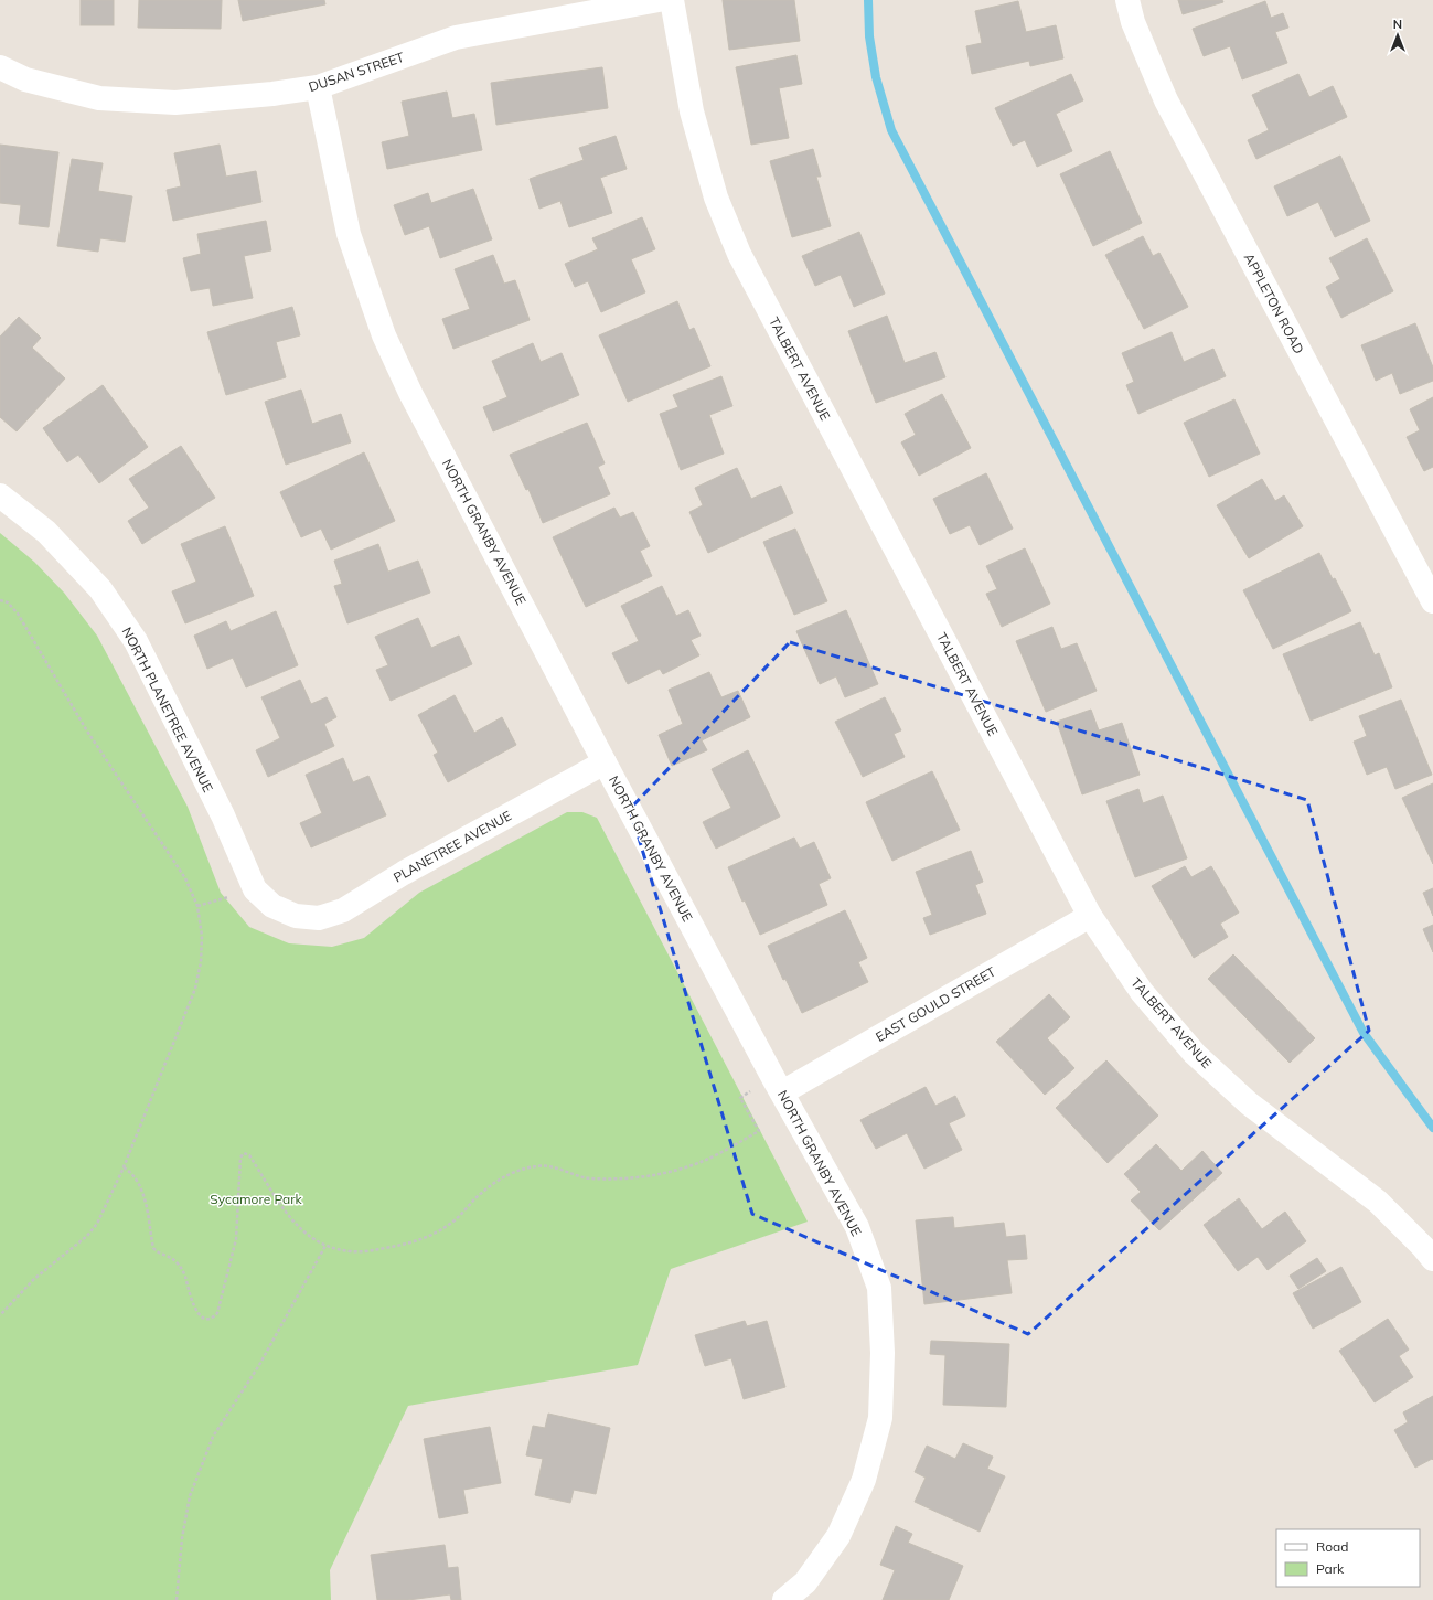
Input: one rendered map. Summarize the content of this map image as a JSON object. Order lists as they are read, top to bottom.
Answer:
{
  "streets": {
    "street": [
      "DUSAN STREET",
      "APPLETON ROAD",
      "TALBERT AVENUE",
      "NORTH GRANBY AVENUE",
      "NORTH PLANETREE AVENUE",
      "PLANETREE AVENUE",
      "EAST GOULD STREET"
    ]
  },
  "crossings": [
    ["DUSAN STREET", "NORTH GRANBY AVENUE"],
    ["TALBERT AVENUE", "EAST GOULD STREET"],
    ["NORTH GRANBY AVENUE", "PLANETREE AVENUE"],
    ["NORTH GRANBY AVENUE", "EAST GOULD STREET"],
    ["NORTH PLANETREE AVENUE", "PLANETREE AVENUE"]
  ],
  "parks": ["Sycamore Park"],
  "legend": ["Road", "Park"],
  "north": "top"
}
